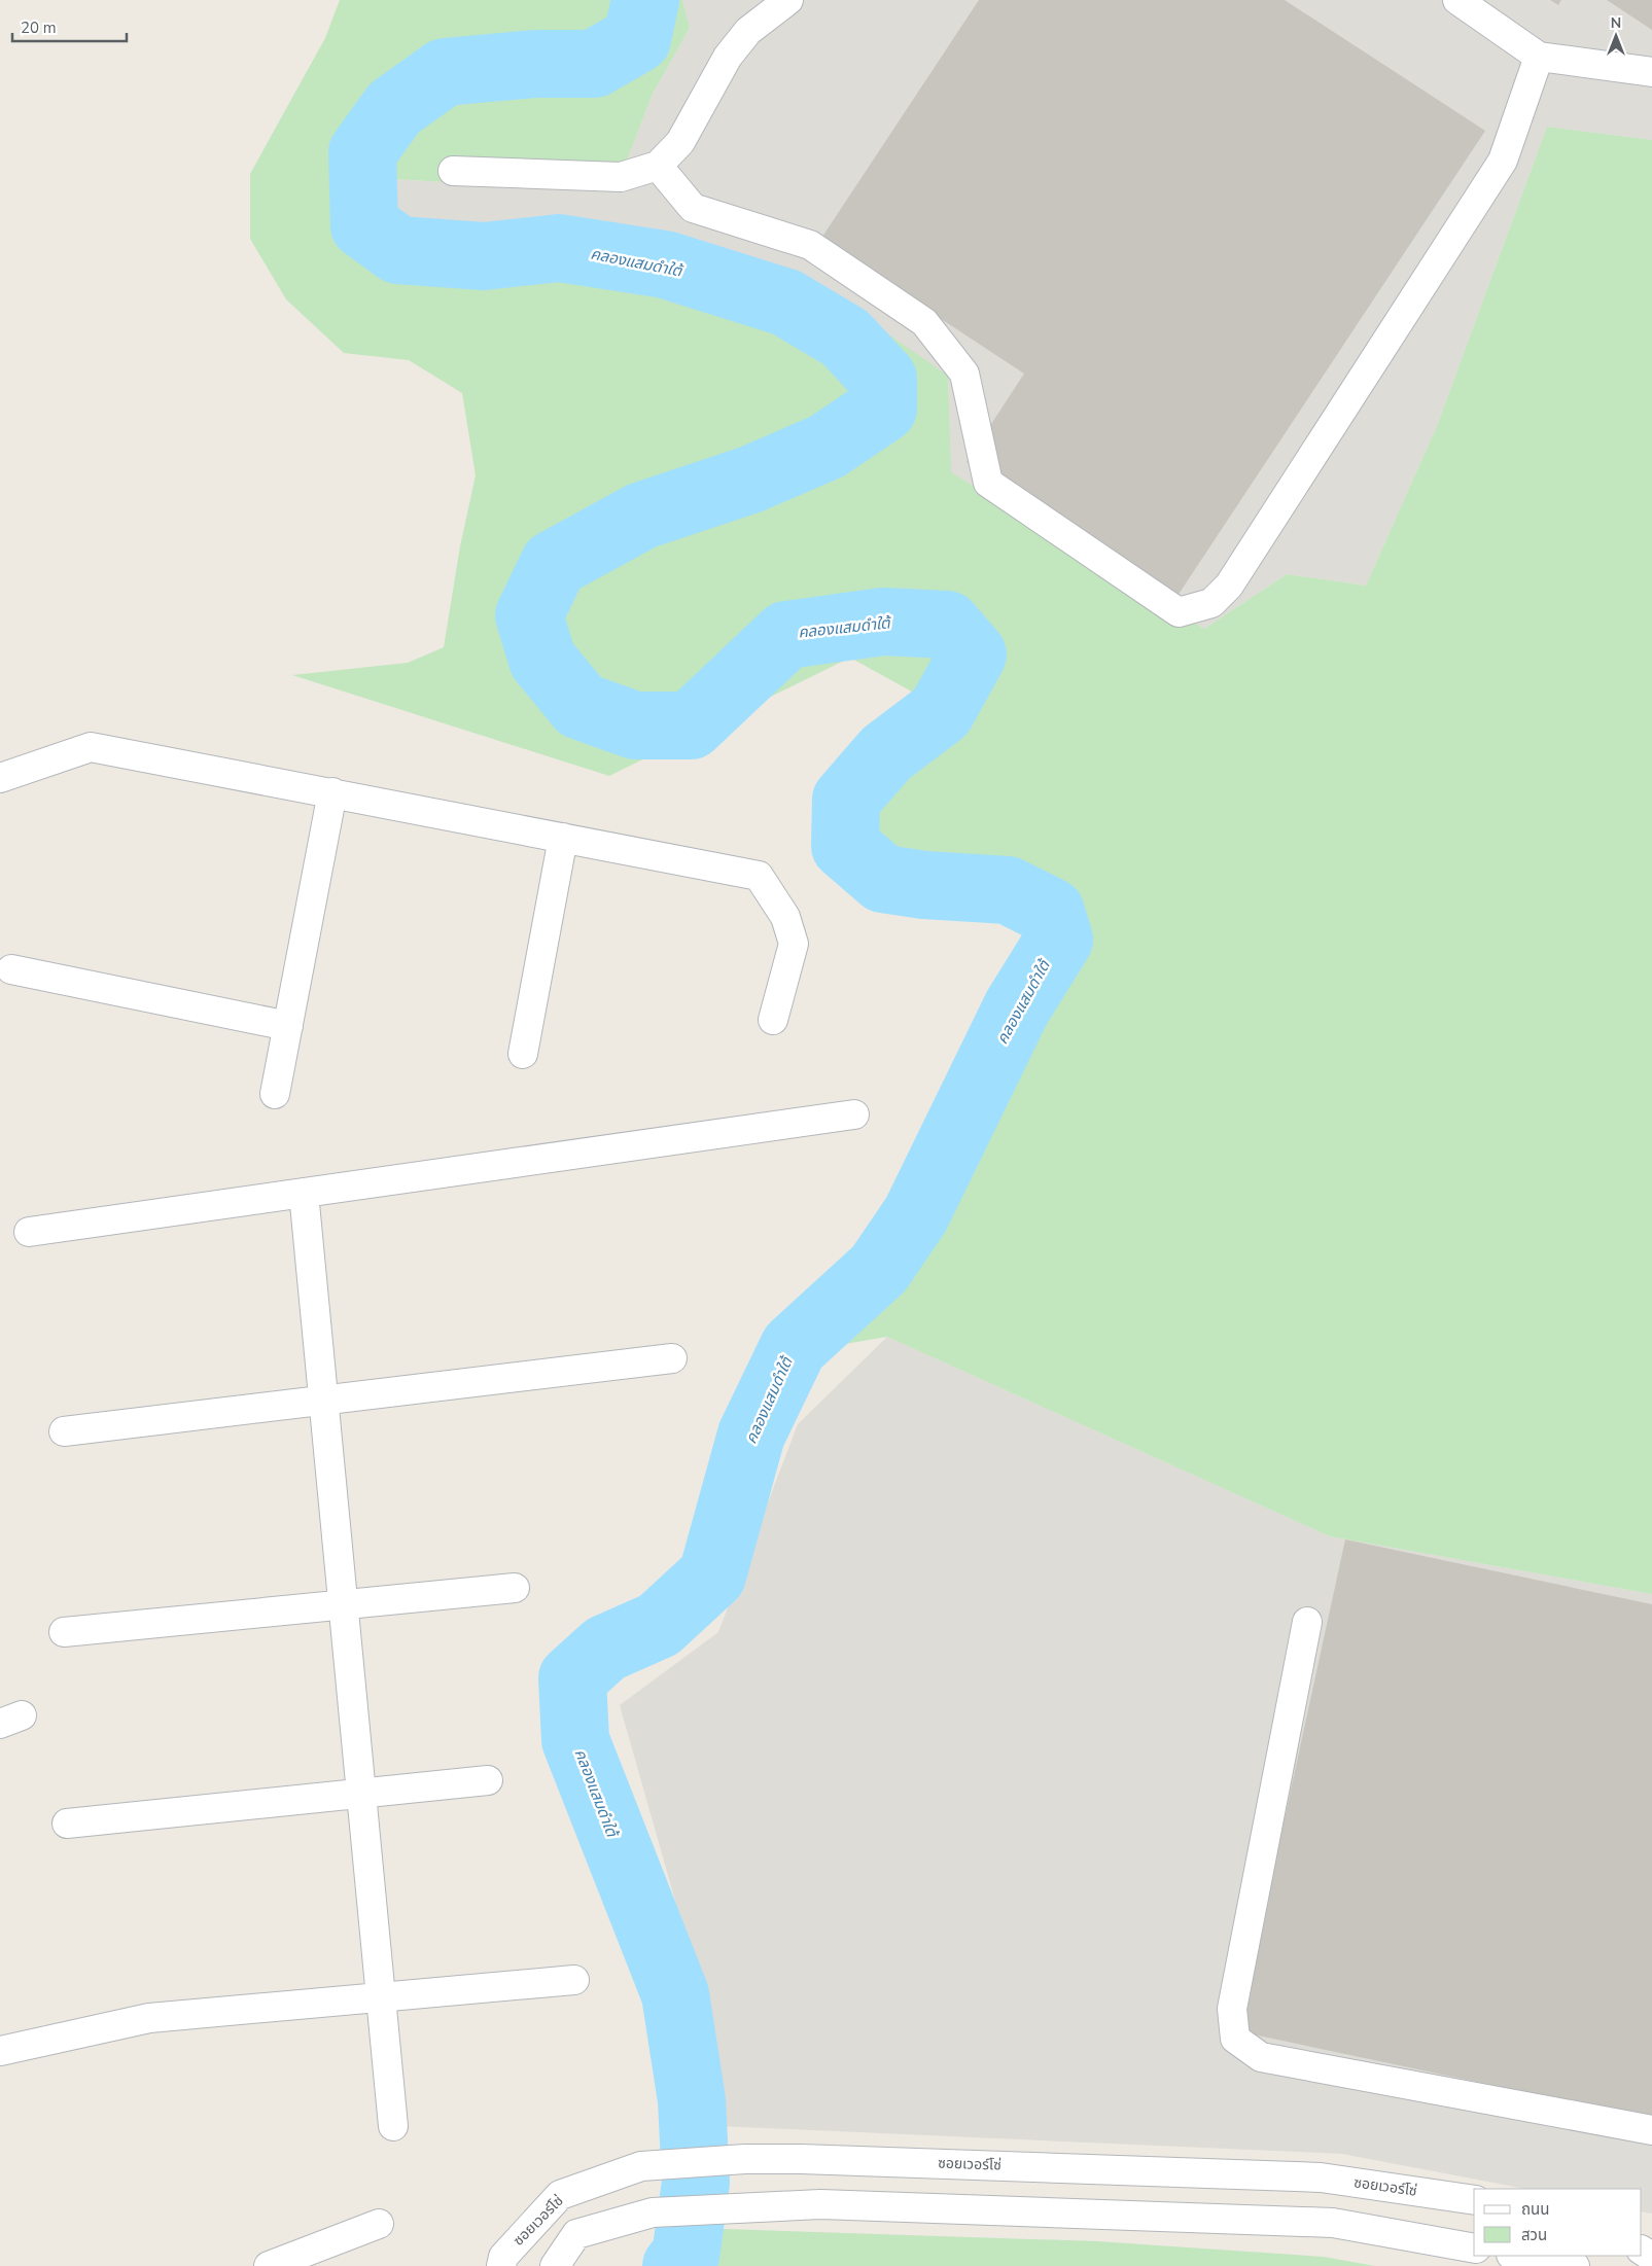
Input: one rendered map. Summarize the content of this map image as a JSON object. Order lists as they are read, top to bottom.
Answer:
{
  "streets": {
    "street": ["ซอยเวอร์โซ่"]
  },
  "water": ["คลองแสมดำใต้"],
  "legend": ["ถนน", "สวน"],
  "scale_bar": "20 m",
  "north": "top"
}
